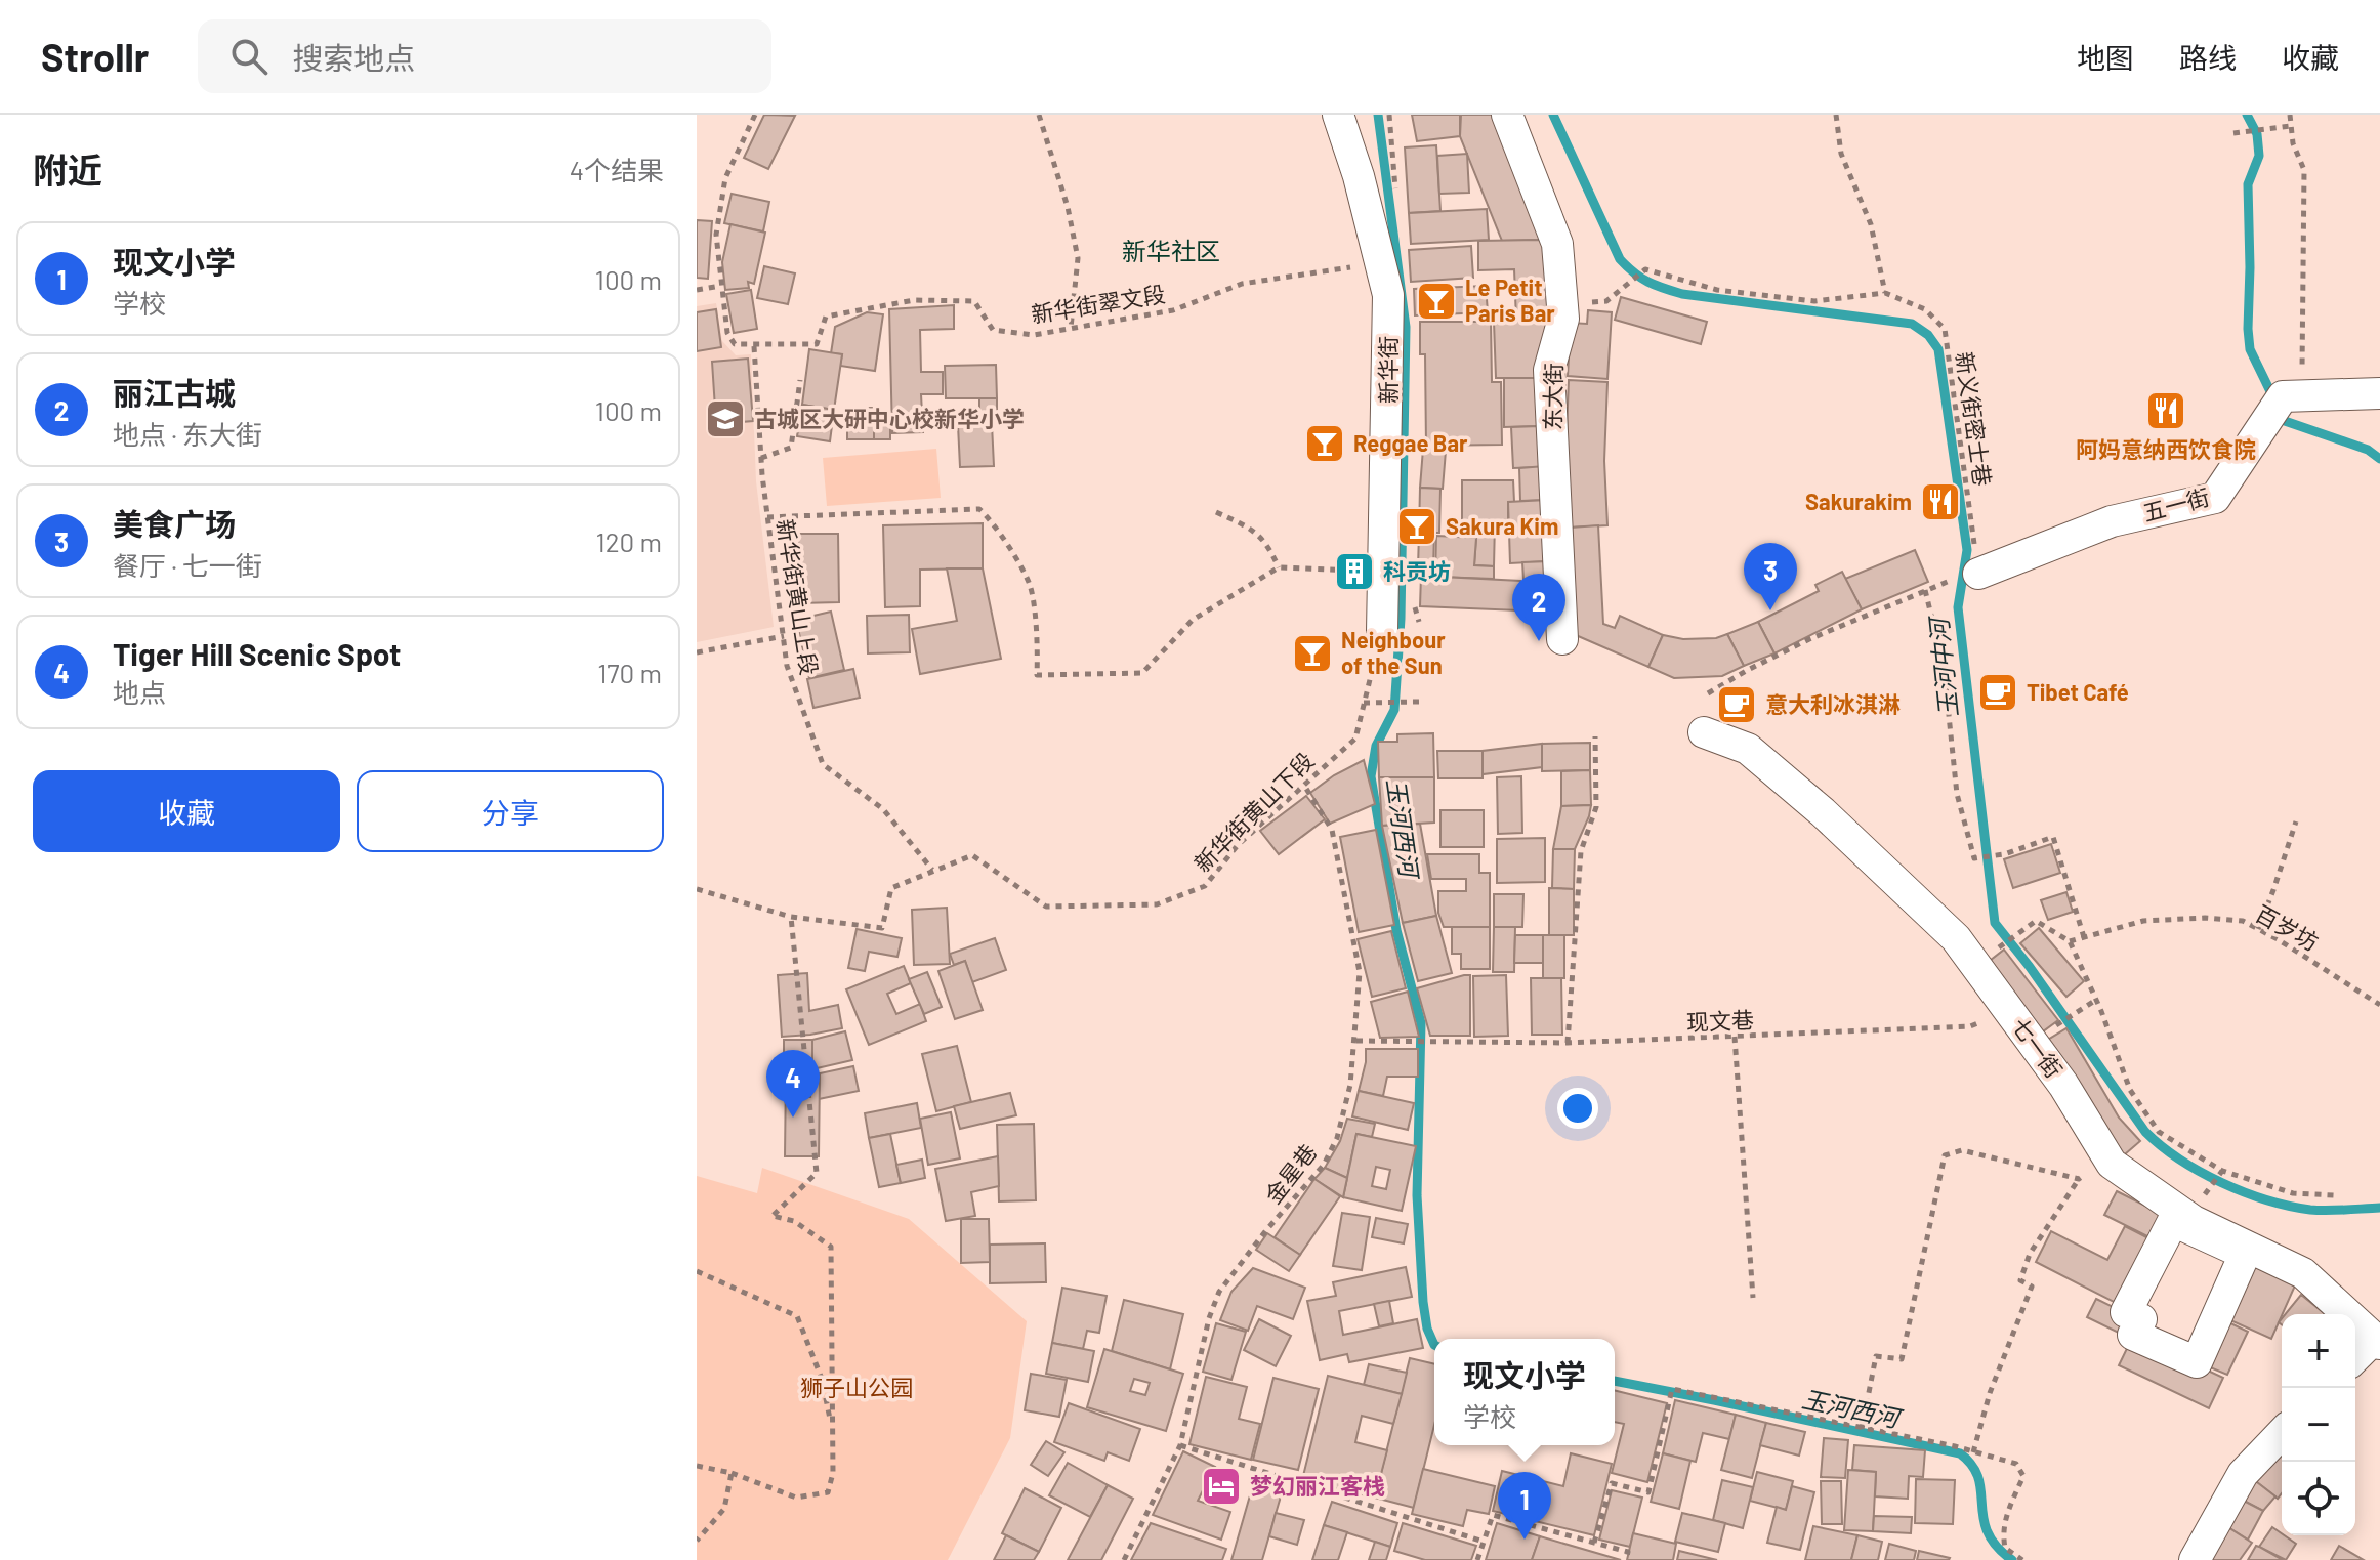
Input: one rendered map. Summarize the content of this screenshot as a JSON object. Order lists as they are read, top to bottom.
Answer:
{
  "streets": {
    "street": [
      "新华街",
      "东大街",
      "五一街",
      "七一街"
    ],
    "path": [
      "新华街翠文段",
      "新义街密士巷",
      "新华街黄山上段",
      "新华街黄山下段",
      "百岁坊",
      "现文巷",
      "金星巷"
    ]
  },
  "crossings": [
    ["新华街翠文段", "新华街"],
    ["新华街翠文段", "新华街黄山上段"],
    ["新华街", "新华街黄山下段"],
    ["新义街密士巷", "五一街"],
    ["新华街黄山上段", "新华街黄山下段"],
    ["新华街黄山下段", "金星巷"],
    ["现文巷", "七一街"],
    ["现文巷", "金星巷"]
  ],
  "districts": ["新华社区"],
  "water": ["玉河中河", "玉河西河"],
  "parks": ["狮子山公园"],
  "places": {
    "bar": [
      "Le Petit Paris Bar",
      "Reggae Bar",
      "Sakura Kim",
      "Neighbour of the Sun"
    ],
    "restaurant": ["阿妈意纳西饮食院", "Sakurakim"],
    "school or university": ["古城区大研中心校新华小学"],
    "building": ["科贡坊"],
    "cafe": ["Tibet Café", "意大利冰淇淋"],
    "hotel": ["梦幻丽江客栈"]
  },
  "page": {
    "header": "Strollr",
    "search": "搜索地点",
    "nav": ["地图", "路线", "收藏"],
    "heading": ["附近", "4个结果"],
    "list": [
      {
        "mark": "1",
        "name": "现文小学",
        "note": "学校",
        "value": "100 m"
      },
      {
        "mark": "2",
        "name": "丽江古城",
        "note": "地点 · 东大街",
        "value": "100 m"
      },
      {
        "mark": "3",
        "name": "美食广场",
        "note": "餐厅 · 七一街",
        "value": "120 m"
      },
      {
        "mark": "4",
        "name": "Tiger Hill Scenic Spot",
        "note": "地点",
        "value": "170 m"
      }
    ],
    "pins": [
      "3",
      "2",
      "4",
      "1"
    ],
    "buttons": ["收藏", "分享"],
    "map_buttons": ["+", "−"],
    "popup": ["现文小学", "学校"]
  }
}
